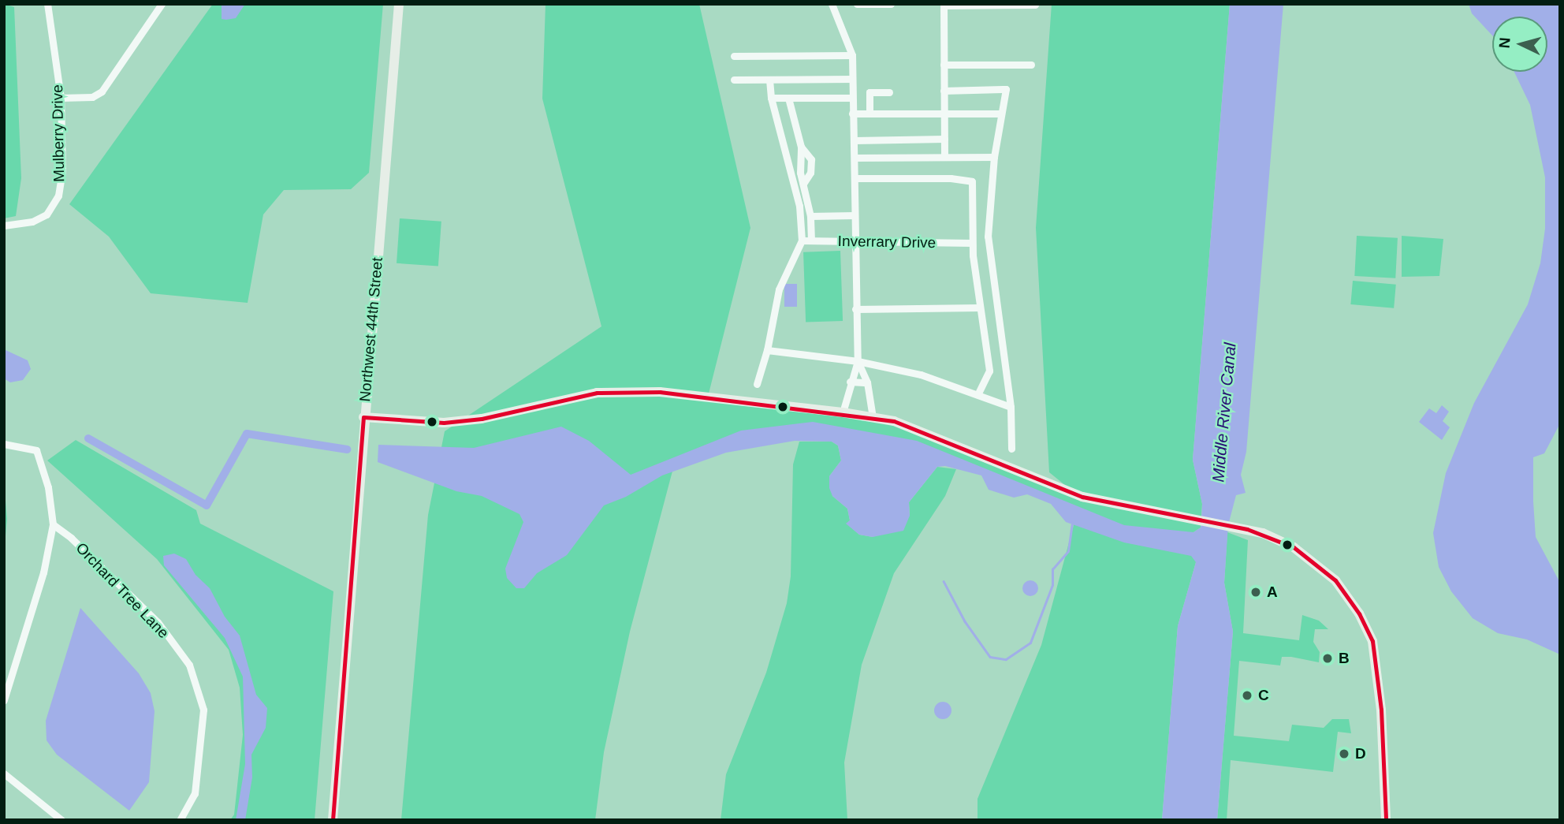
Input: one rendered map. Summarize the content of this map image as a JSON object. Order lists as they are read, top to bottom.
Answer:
{
  "streets": {
    "street": [
      "Mulberry Drive",
      "Inverrary Drive",
      "Northwest 44th Street",
      "Orchard Tree Lane"
    ]
  },
  "water": ["Middle River Canal"],
  "places": [
    "A",
    "B",
    "C",
    "D"
  ],
  "north": "left"
}
